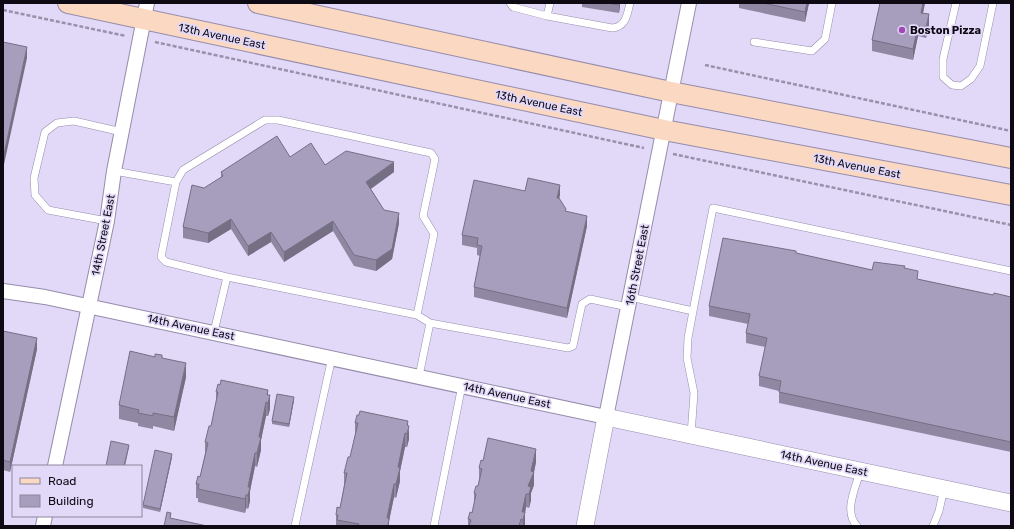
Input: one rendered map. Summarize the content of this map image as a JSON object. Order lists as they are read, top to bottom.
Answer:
{
  "streets": {
    "main road": ["13th Avenue East"],
    "street": ["14th Street East", "16th Street East", "14th Avenue East"]
  },
  "crossings": [
    ["13th Avenue East", "14th Street East"],
    ["13th Avenue East", "16th Street East"],
    ["14th Street East", "14th Avenue East"],
    ["16th Street East", "14th Avenue East"]
  ],
  "places": ["Boston Pizza"],
  "legend": ["Road", "Building"]
}
